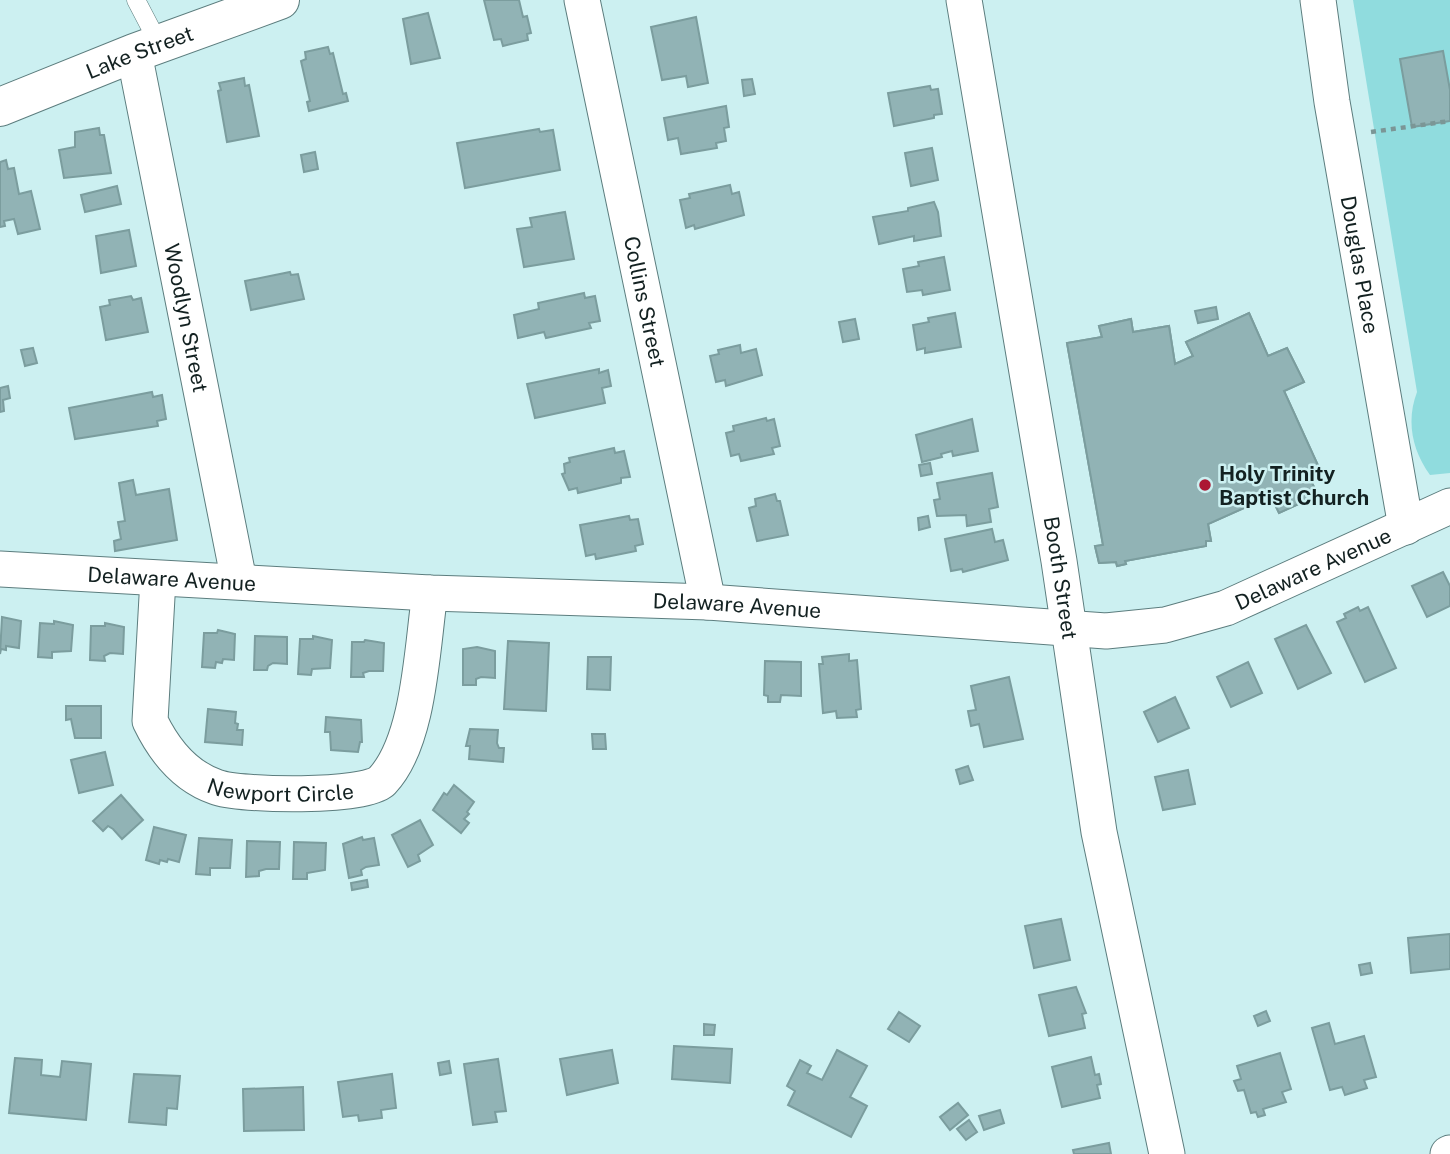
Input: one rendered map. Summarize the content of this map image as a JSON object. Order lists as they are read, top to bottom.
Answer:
{
  "streets": {
    "street": [
      "Lake Street",
      "Douglas Place",
      "Collins Street",
      "Woodlyn Street",
      "Delaware Avenue",
      "Booth Street",
      "Newport Circle"
    ]
  },
  "crossings": [
    ["Lake Street", "Woodlyn Street"],
    ["Douglas Place", "Delaware Avenue"],
    ["Collins Street", "Delaware Avenue"],
    ["Woodlyn Street", "Delaware Avenue"],
    ["Delaware Avenue", "Booth Street"],
    ["Delaware Avenue", "Newport Circle"]
  ],
  "places": ["Holy Trinity Baptist Church"]
}
